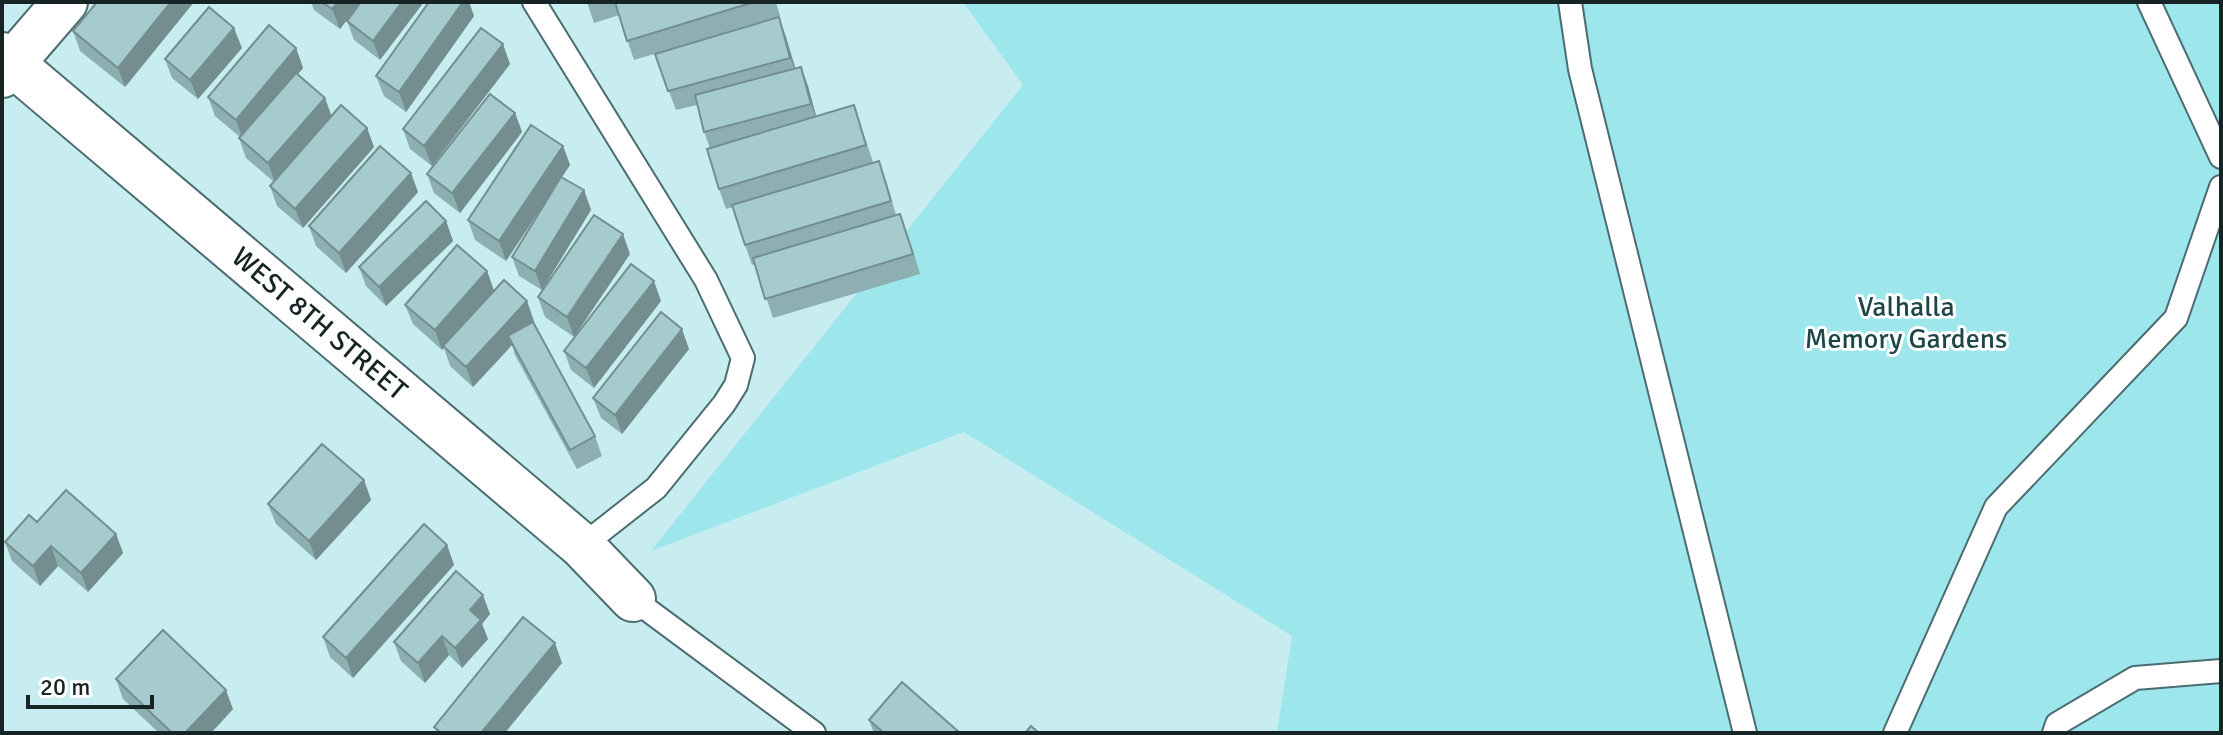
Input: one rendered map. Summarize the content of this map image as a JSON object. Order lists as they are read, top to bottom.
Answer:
{
  "streets": {
    "street": ["WEST 8TH STREET"]
  },
  "parks": ["Valhalla Memory Gardens"],
  "scale_bar": "20 m"
}
